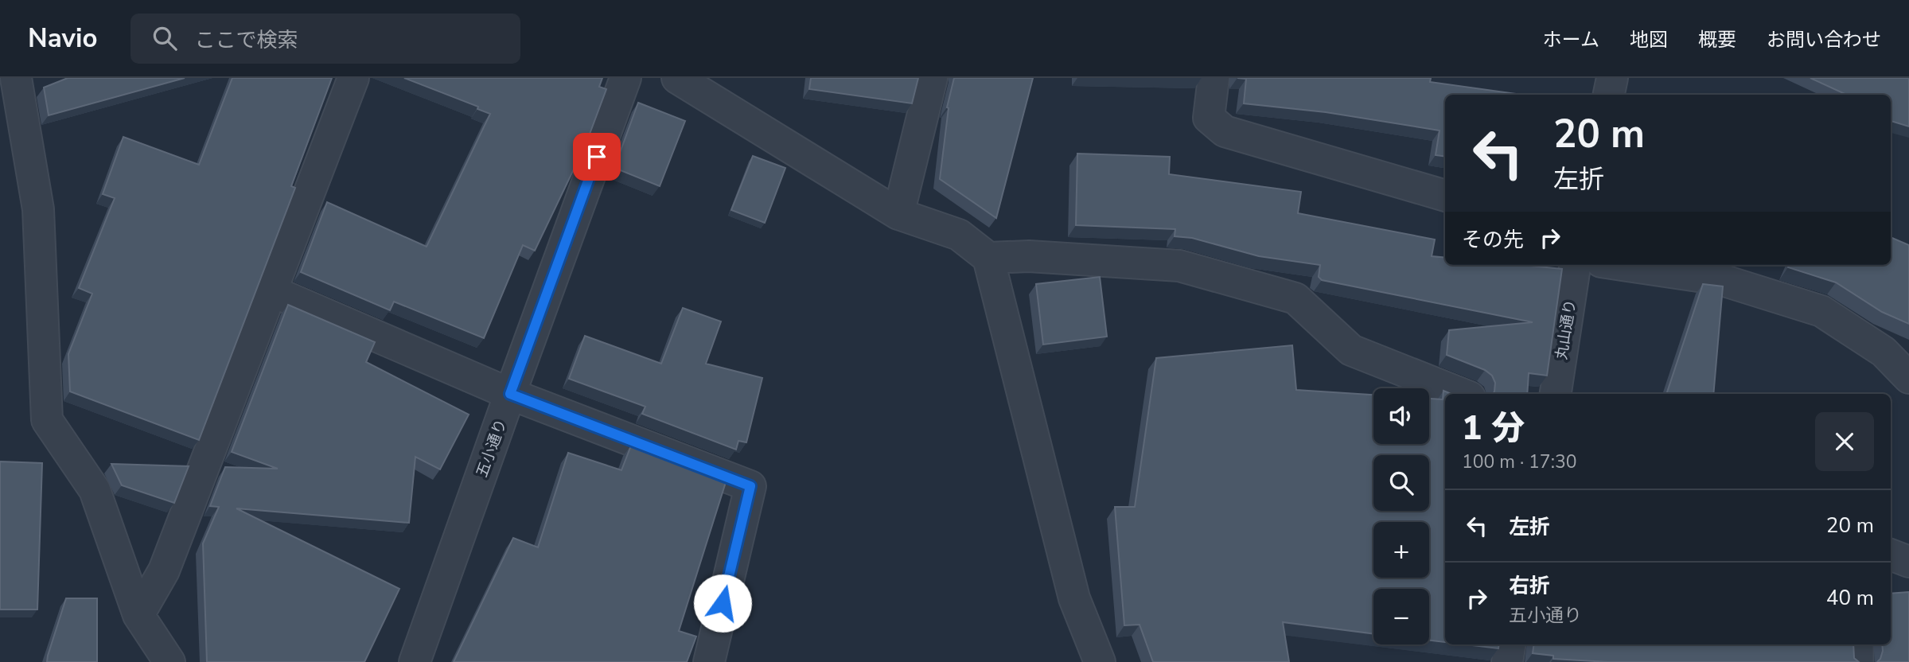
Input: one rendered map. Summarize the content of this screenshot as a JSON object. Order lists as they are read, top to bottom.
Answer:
{
  "streets": {
    "street": ["丸山通り", "五小通り"]
  },
  "page": {
    "header": "Navio",
    "search": "ここで検索",
    "nav": [
      "ホーム",
      "地図",
      "概要",
      "お問い合わせ"
    ],
    "turn": ["20 m", "左折"],
    "then": "その先",
    "map_buttons": ["+", "−"],
    "heading": ["1 分", "100 m · 17:30"],
    "list": [
      {
        "name": "左折",
        "value": "20 m"
      },
      {
        "name": "右折",
        "note": "五小通り",
        "value": "40 m"
      }
    ]
  }
}
